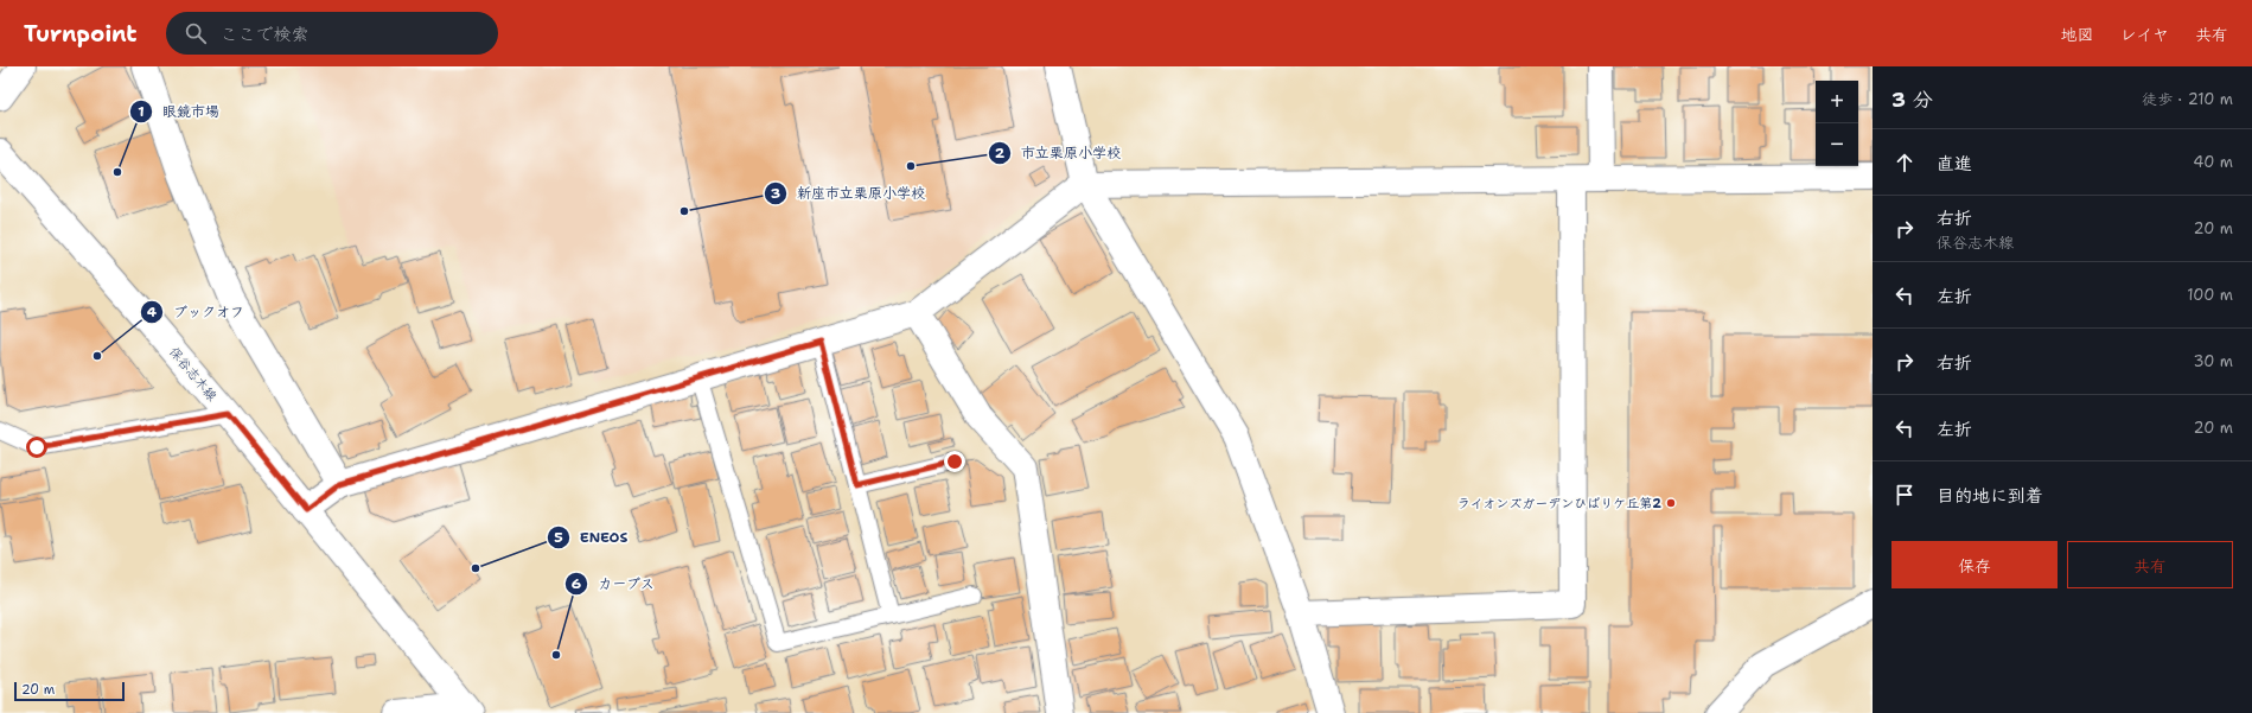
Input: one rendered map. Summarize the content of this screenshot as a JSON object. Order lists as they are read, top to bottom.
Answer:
{
  "streets": {
    "street": ["保谷志木線"]
  },
  "places": [
    "市立栗原小学校",
    "眼鏡市場",
    "新座市立栗原小学校",
    "ブックオフ",
    "ライオンズガーデンひばりケ丘第2",
    "ENEOS",
    "カーブス"
  ],
  "scale_bar": "20 m",
  "page": {
    "header": "Turnpoint",
    "search": "ここで検索",
    "nav": ["地図", "レイヤ", "共有"],
    "heading": ["3 分", "徒歩 · 210 m"],
    "map_buttons": ["+", "−"],
    "list": [
      ["直進", "40 m"],
      ["右折", "保谷志木線", "20 m"],
      ["左折", "100 m"],
      ["右折", "30 m"],
      ["左折", "20 m"],
      "目的地に到着"
    ],
    "buttons": ["保存", "共有"],
    "scale": "20 m"
  }
}
